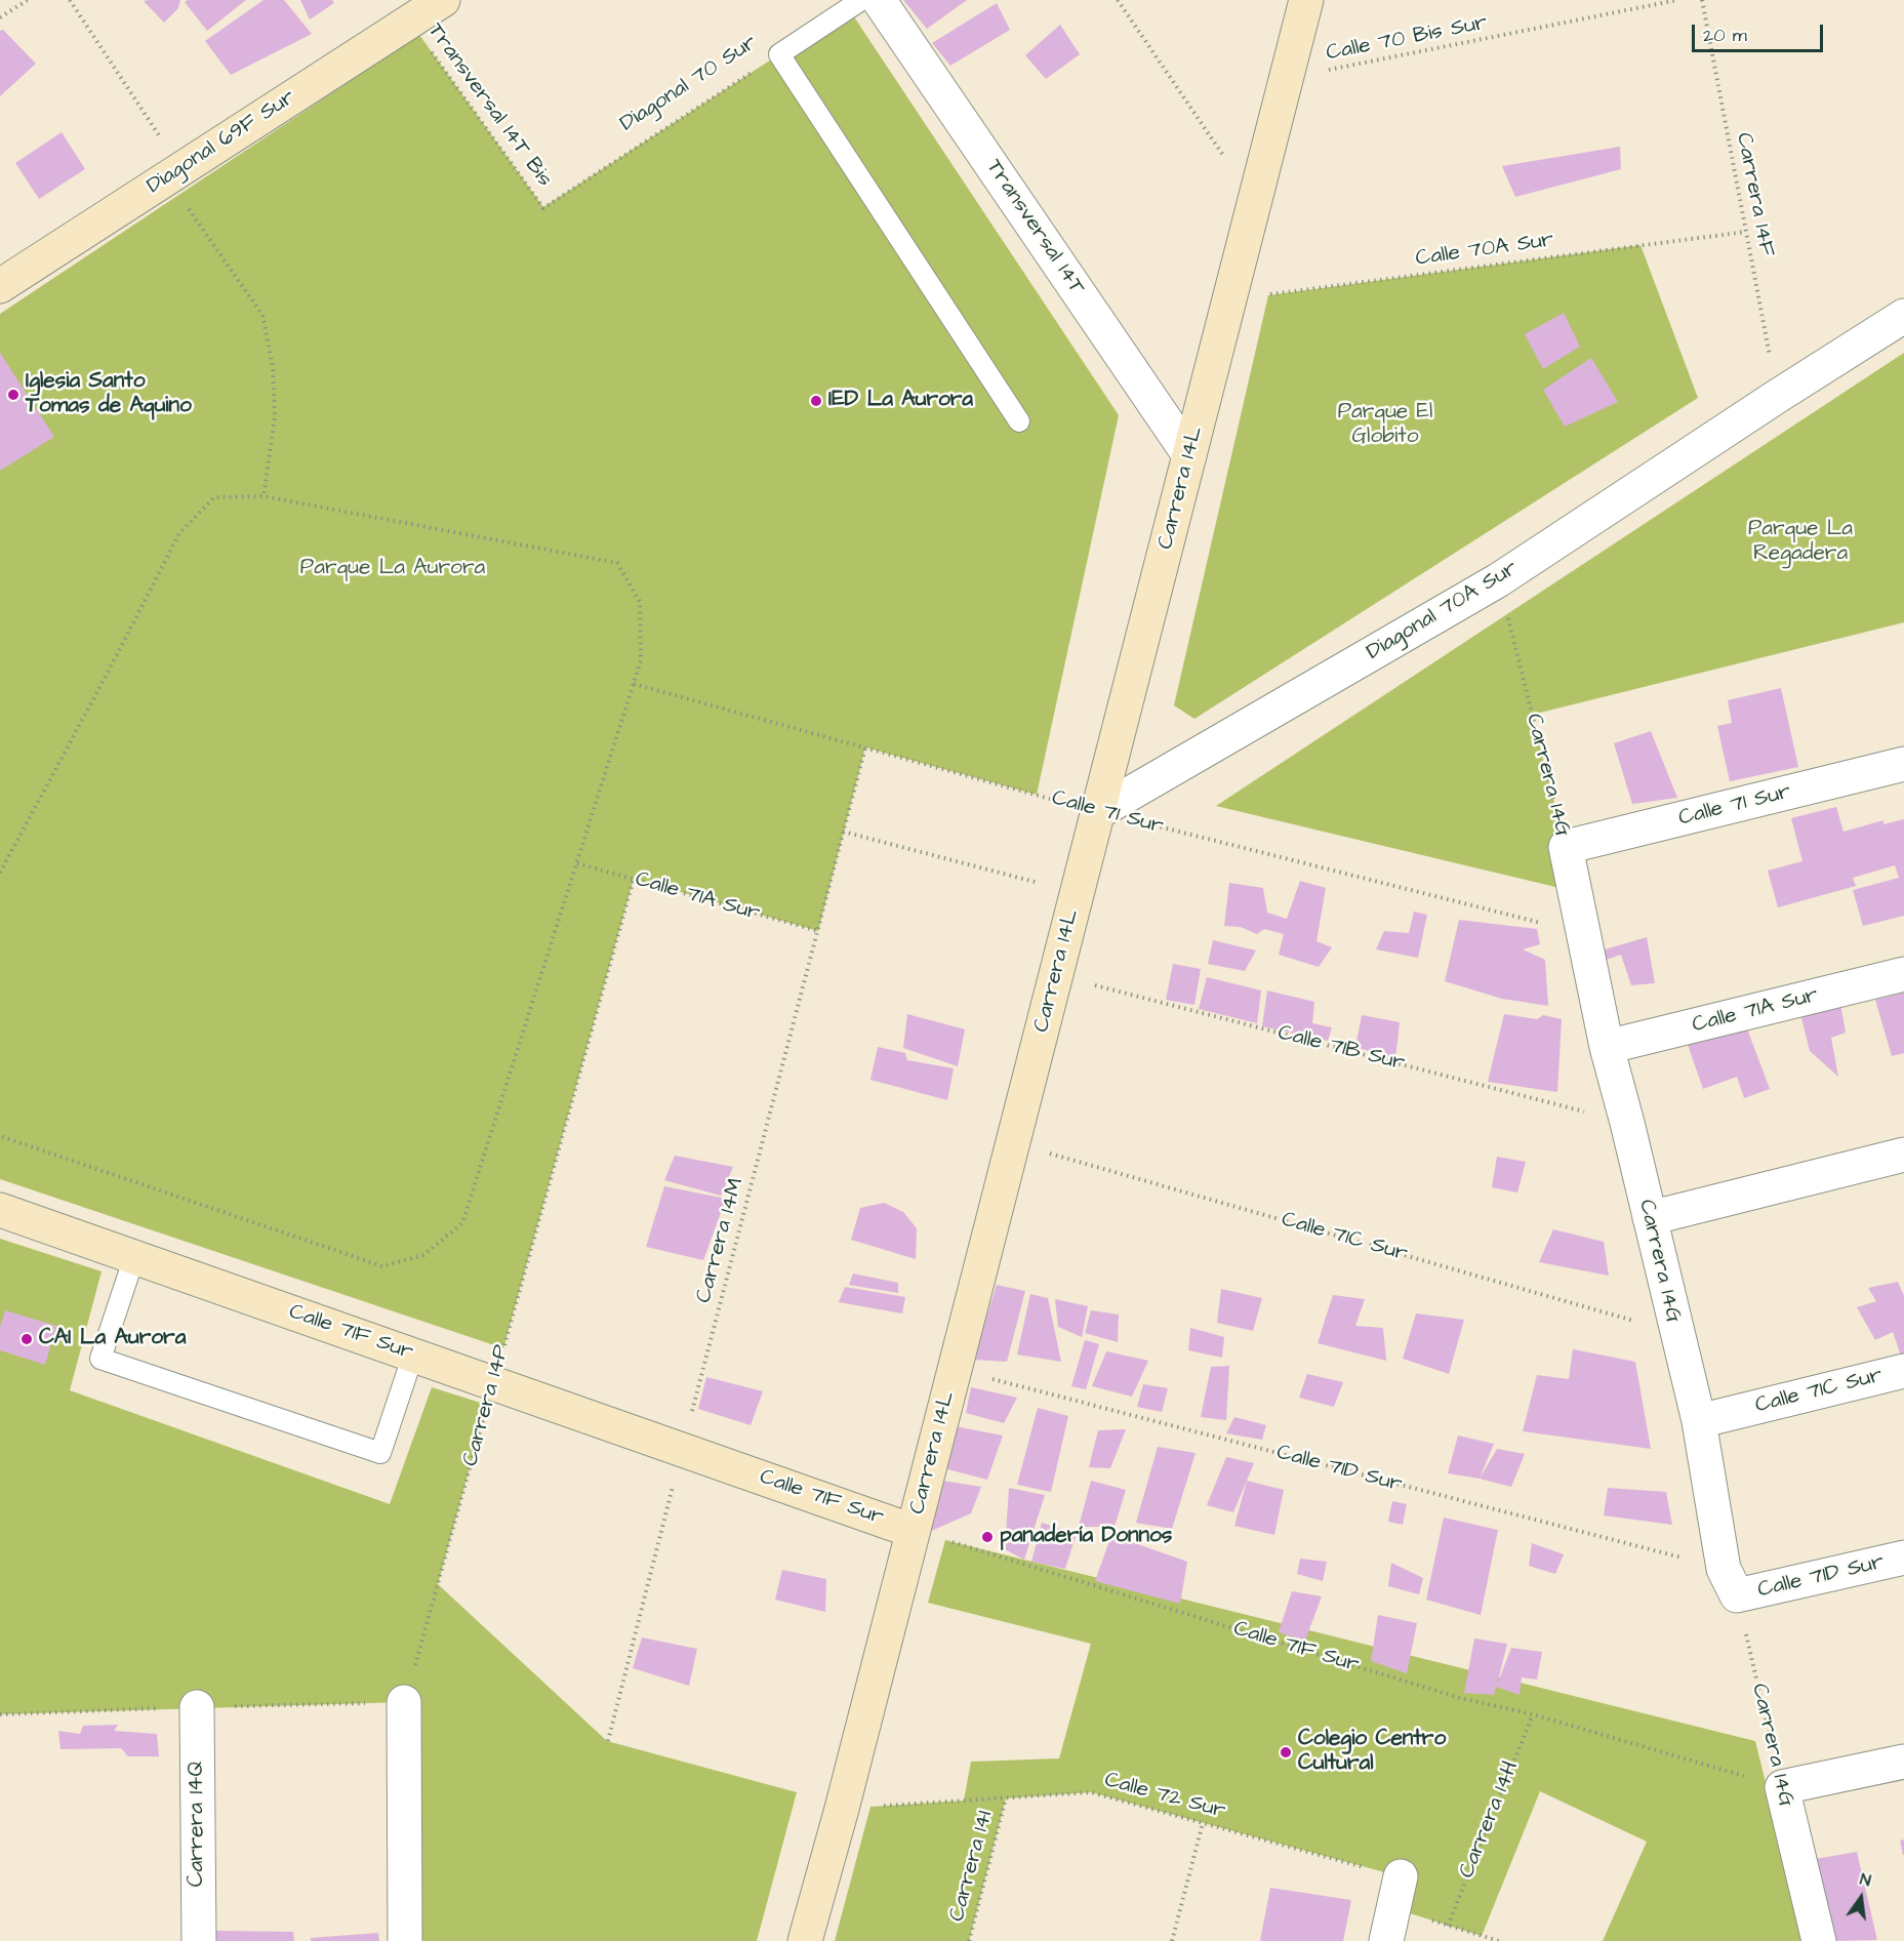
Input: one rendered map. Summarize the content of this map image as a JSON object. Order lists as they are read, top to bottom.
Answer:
{
  "streets": {
    "street": [
      "Diagonal 69F Sur",
      "Transversal 14T",
      "Carrera 14L",
      "Diagonal 70A Sur",
      "Carrera 14G",
      "Calle 71 Sur",
      "Calle 71A Sur",
      "Calle 71C Sur",
      "Calle 71F Sur",
      "Calle 71D Sur",
      "Carrera 14Q"
    ],
    "lane": ["Diagonal 70 Sur"],
    "path": [
      "Calle 70 Bis Sur",
      "Transversal 14T Bis",
      "Carrera 14F",
      "Calle 70A Sur",
      "Calle 71B Sur",
      "Carrera 14M",
      "Carrera 14P",
      "Calle 72 Sur",
      "Carrera 14H",
      "Carrera 14I"
    ]
  },
  "crossings": [
    ["Calle 70 Bis Sur", "Carrera 14L"],
    ["Diagonal 70 Sur", "Transversal 14T Bis"],
    ["Transversal 14T Bis", "Diagonal 69F Sur"],
    ["Carrera 14F", "Calle 70A Sur"],
    ["Carrera 14F", "Diagonal 70A Sur"],
    ["Transversal 14T", "Carrera 14L"],
    ["Calle 70A Sur", "Carrera 14L"],
    ["Carrera 14L", "Diagonal 70A Sur"],
    ["Carrera 14L", "Calle 71 Sur"],
    ["Carrera 14L", "Calle 71B Sur"],
    ["Carrera 14L", "Calle 71C Sur"],
    ["Carrera 14L", "Calle 71F Sur"],
    ["Carrera 14L", "Calle 71D Sur"],
    ["Carrera 14L", "Calle 72 Sur"],
    ["Diagonal 70A Sur", "Carrera 14G"],
    ["Diagonal 70A Sur", "Calle 71 Sur"],
    ["Carrera 14G", "Calle 71 Sur"],
    ["Carrera 14G", "Calle 71A Sur"],
    ["Carrera 14G", "Calle 71B Sur"],
    ["Carrera 14G", "Calle 71C Sur"],
    ["Carrera 14G", "Calle 71F Sur"],
    ["Carrera 14G", "Calle 71D Sur"],
    ["Calle 71 Sur", "Carrera 14M"],
    ["Calle 71A Sur", "Carrera 14M"],
    ["Calle 71A Sur", "Carrera 14P"],
    ["Carrera 14M", "Calle 71F Sur"],
    ["Calle 71F Sur", "Carrera 14P"],
    ["Calle 71F Sur", "Carrera 14H"],
    ["Calle 72 Sur", "Carrera 14H"],
    ["Calle 72 Sur", "Carrera 14I"]
  ],
  "parks": ["Parque El Globito", "Parque La Regadera", "Parque La Aurora"],
  "places": [
    "Iglesia Santo Tomas de Aquino",
    "IED La Aurora",
    "CAI La Aurora",
    "panadería Donnos",
    "Colegio Centro Cultural"
  ],
  "scale_bar": "20 m",
  "north": "top"
}
